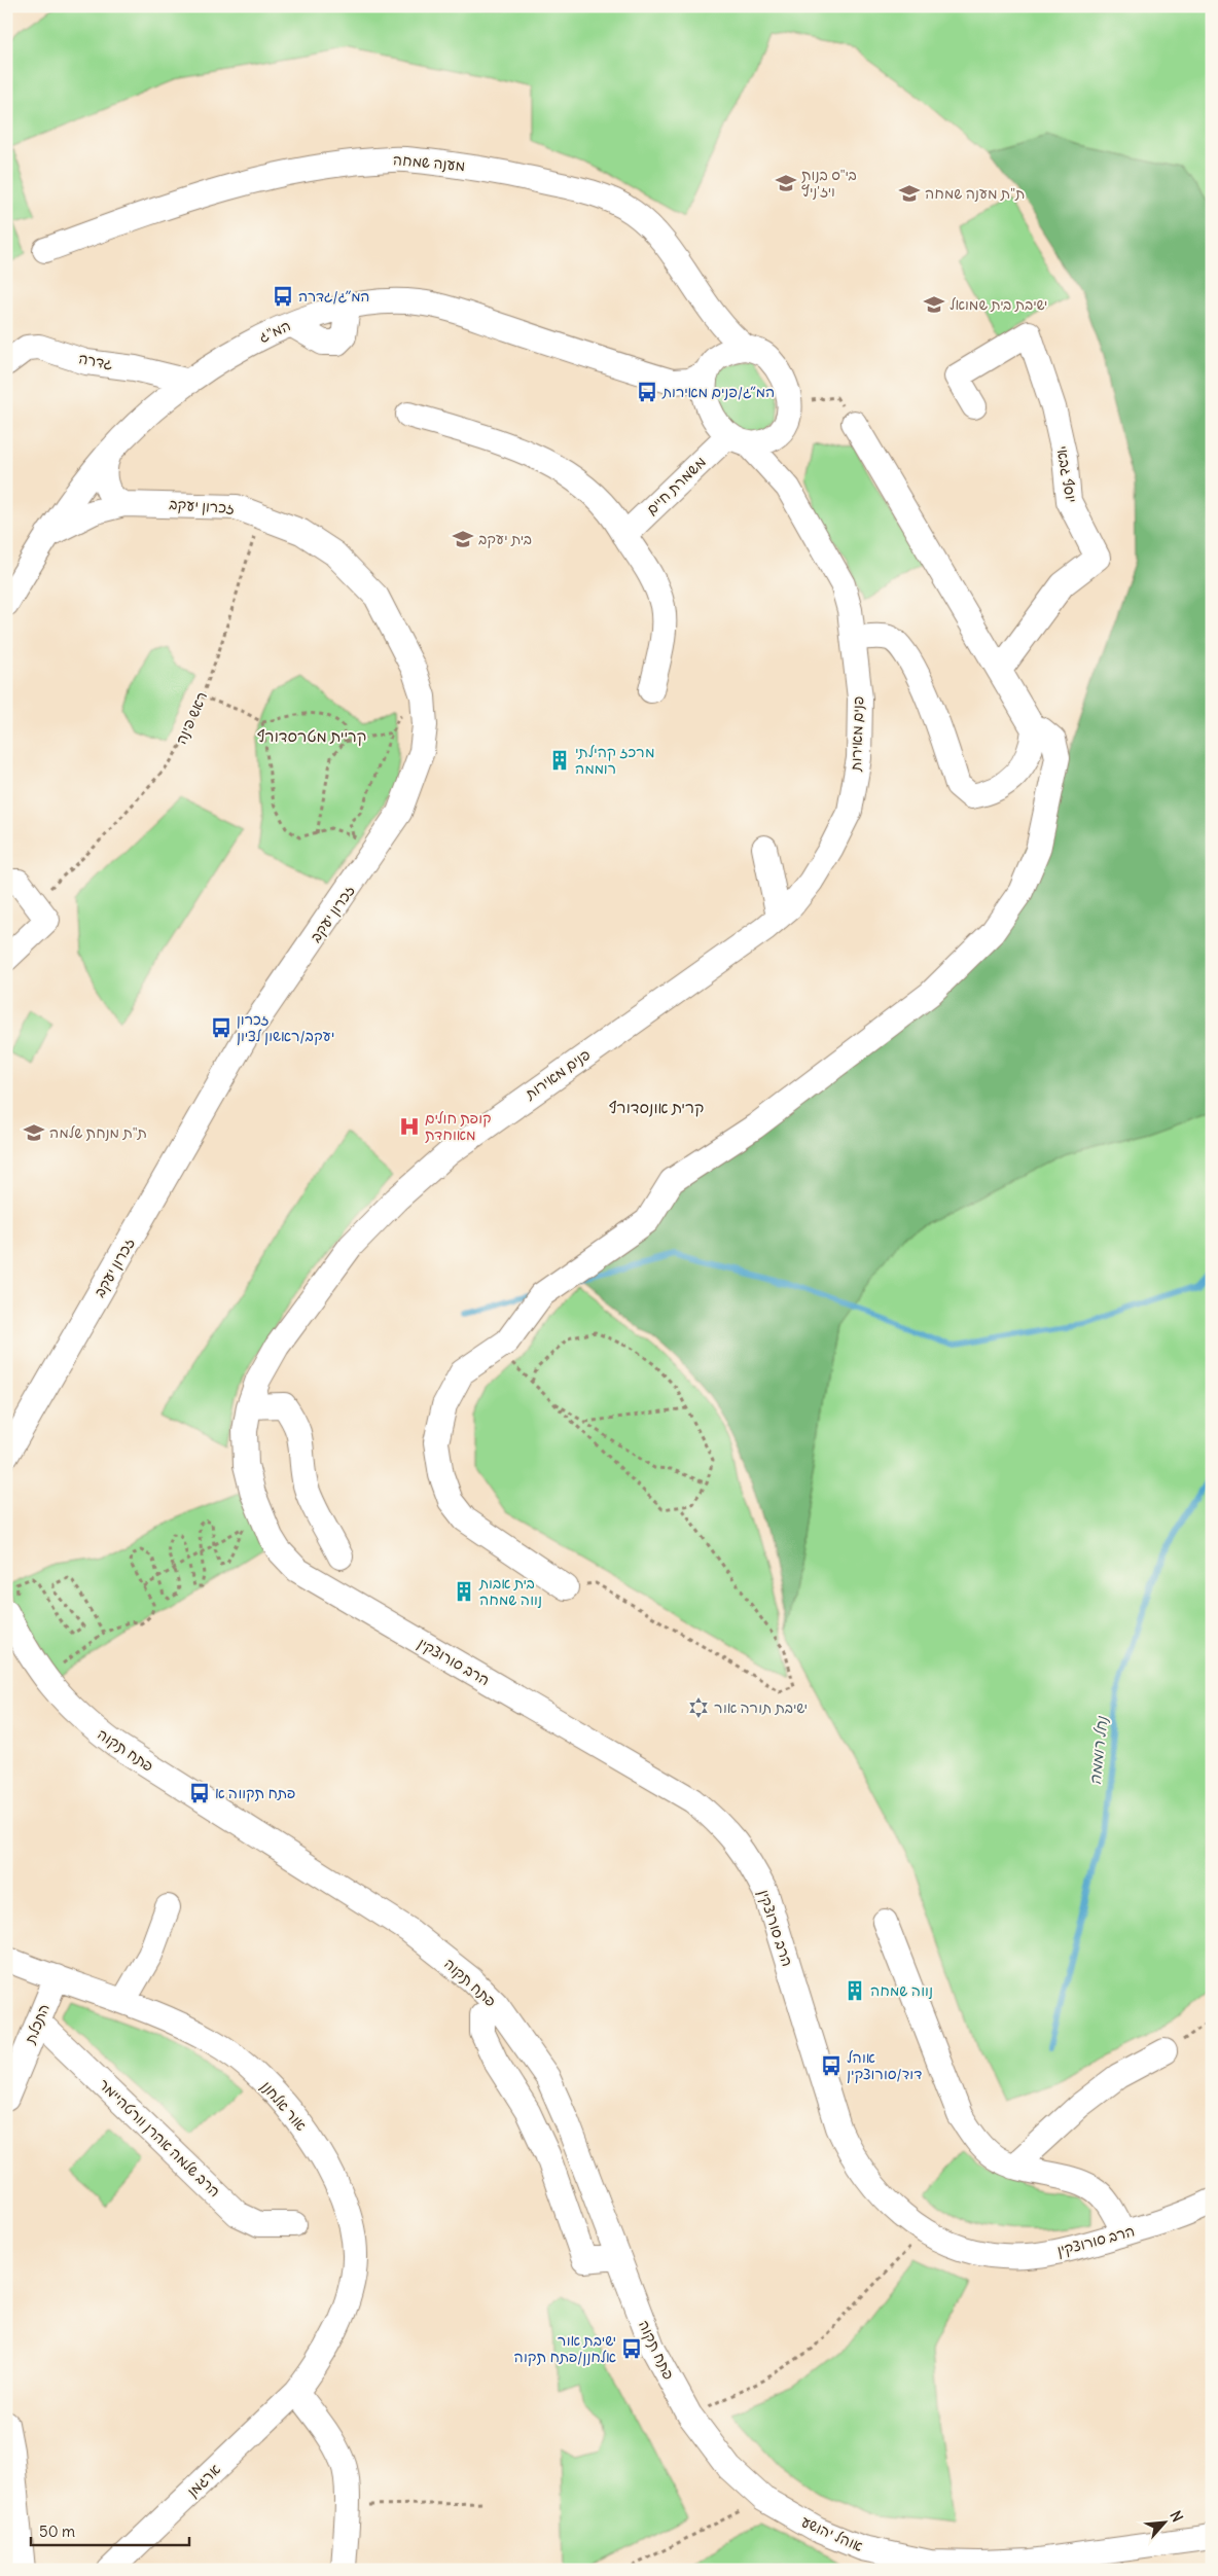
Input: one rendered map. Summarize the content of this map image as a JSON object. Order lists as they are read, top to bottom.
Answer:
{
  "streets": {
    "street": [
      "מענה שמחה",
      "המ\"ג",
      "גדרה",
      "יוסף גבאי",
      "משמרת חיים",
      "זכרון יעקב",
      "פנים מאירות",
      "הרב סורוצקין",
      "פתח תקוה",
      "התכלת",
      "אור אלחנן",
      "הרב שלמה אהרן וורטהיימר",
      "ארגמן",
      "אוהל יהושע"
    ],
    "path": ["ראש פינה"]
  },
  "crossings": [
    ["מענה שמחה", "המ\"ג"],
    ["מענה שמחה", "משמרת חיים"],
    ["מענה שמחה", "פנים מאירות"],
    ["המ\"ג", "גדרה"],
    ["המ\"ג", "משמרת חיים"],
    ["המ\"ג", "זכרון יעקב"],
    ["המ\"ג", "פנים מאירות"],
    ["משמרת חיים", "פנים מאירות"],
    ["זכרון יעקב", "ראש פינה"],
    ["פנים מאירות", "הרב סורוצקין"],
    ["פתח תקוה", "אוהל יהושע"],
    ["התכלת", "אור אלחנן"],
    ["התכלת", "הרב שלמה אהרן וורטהיימר"],
    ["אור אלחנן", "ארגמן"]
  ],
  "districts": ["קריית מטרסדורף", "קרית אונסדורף"],
  "water": ["נחל רוממה"],
  "places": {
    "school or university": [
      "בי\"ס בנות ויז'ניץ",
      "ת\"ת מענה שמחה",
      "ישיבת בית שמואל",
      "בית יעקב",
      "ת\"ת מנחת שלמה"
    ],
    "bus stop": [
      "המ״ג/גדרה",
      "המ״ג/פנים מאירות",
      "זכרון יעקב/ראשון לציון",
      "פתח תקווה א",
      "אוהל דוד/סורוצקין",
      "ישיבת אור אלחנן/פתח תקוה"
    ],
    "building": ["מרכז קהילתי רוממה", "בית אבות נווה שמחה", "נווה שמחה"],
    "hospital": ["קופת חולים מאוחדת"],
    "synagogue": ["ישיבת תורה אור"]
  },
  "scale_bar": "50 m",
  "north": "top right"
}
